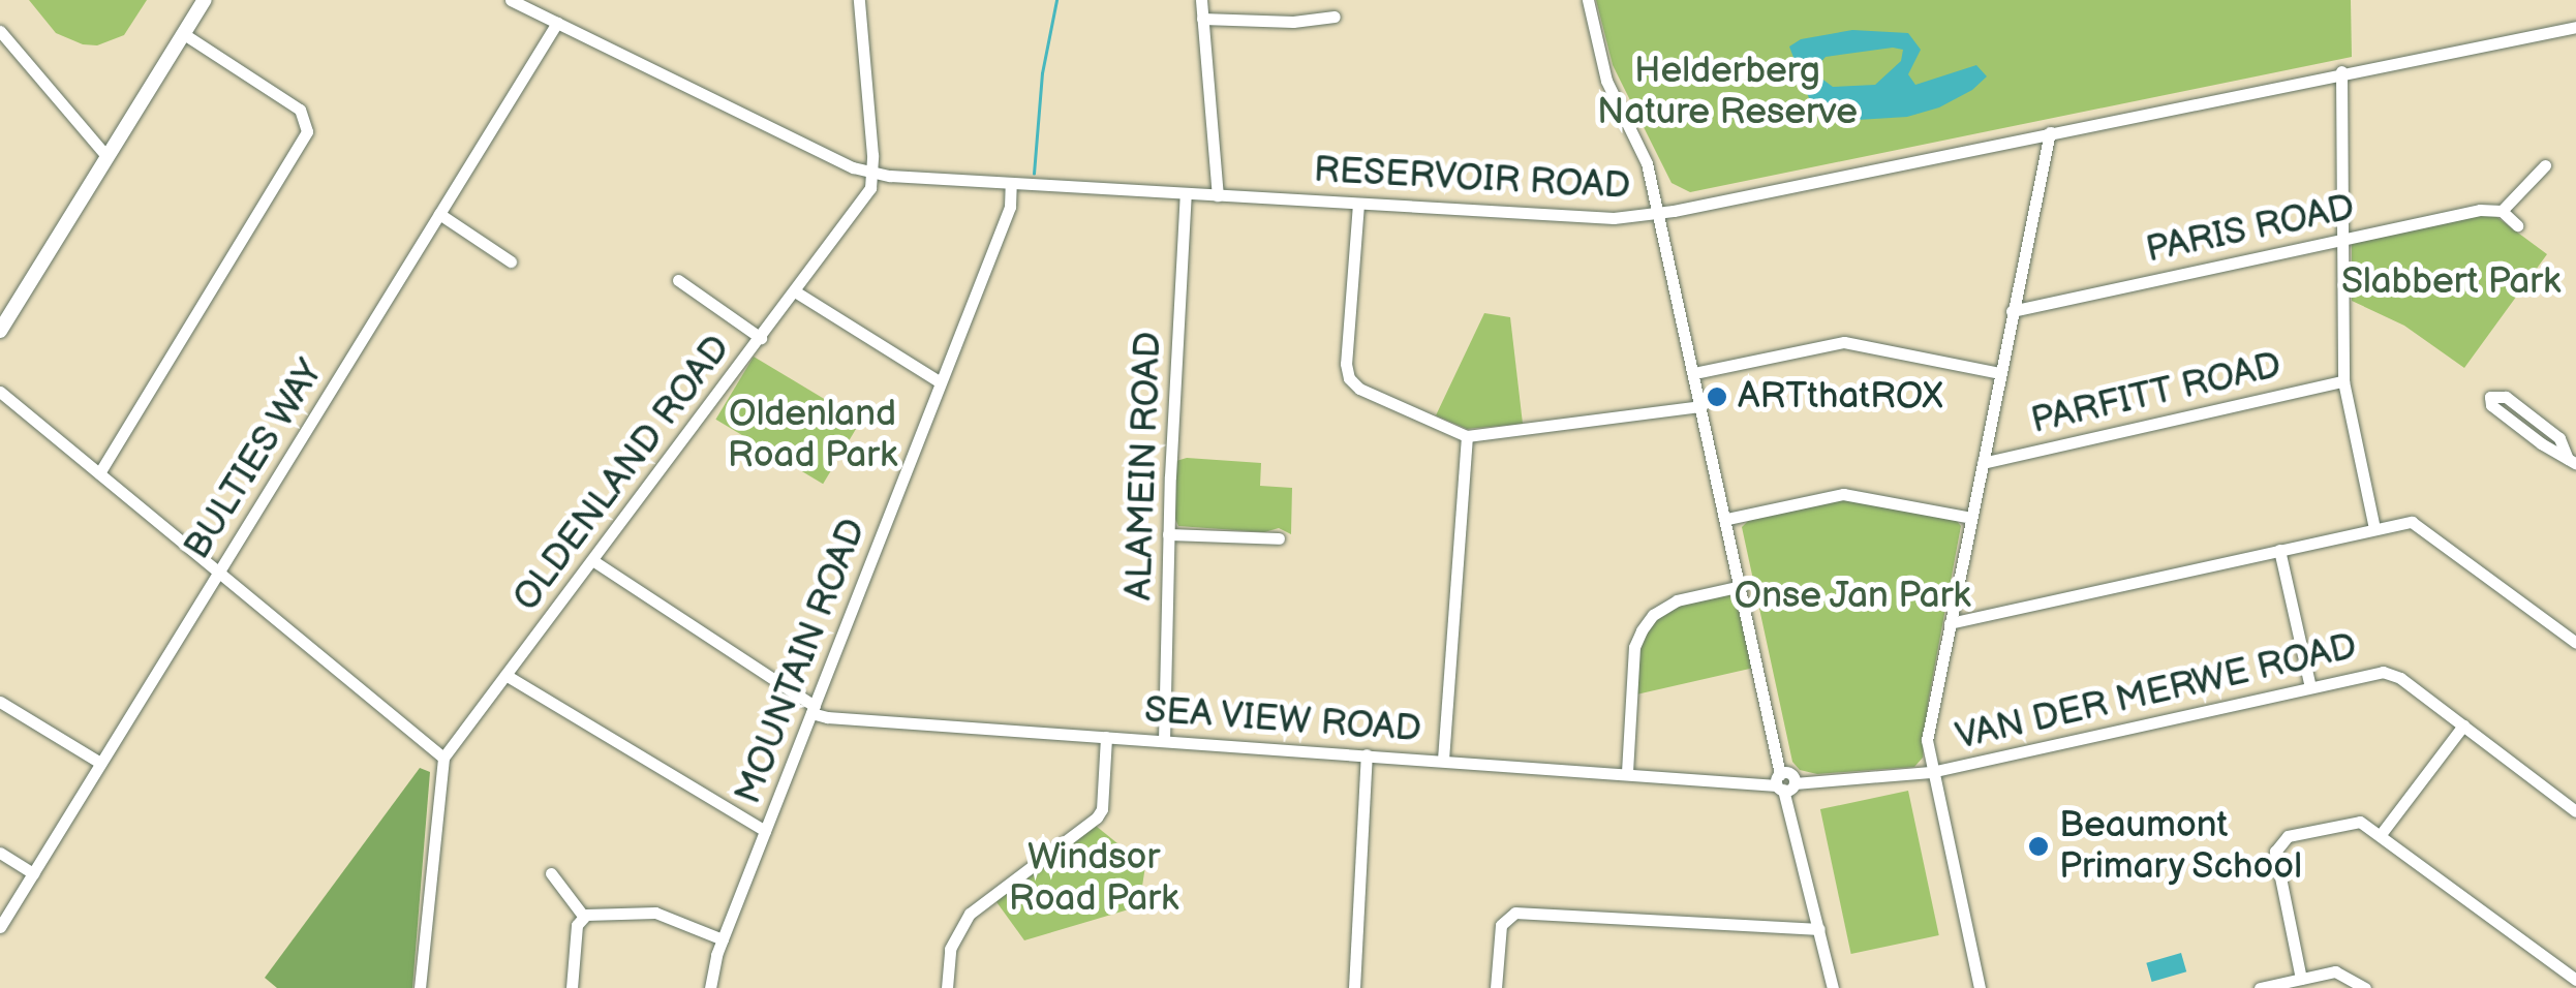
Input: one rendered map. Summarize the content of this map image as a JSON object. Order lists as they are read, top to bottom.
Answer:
{
  "streets": {
    "street": [
      "RESERVOIR ROAD",
      "PARIS ROAD",
      "PARFITT ROAD",
      "BULTIES WAY",
      "ALAMEIN ROAD",
      "OLDENLAND ROAD",
      "MOUNTAIN ROAD",
      "VAN DER MERWE ROAD",
      "SEA VIEW ROAD"
    ]
  },
  "crossings": [
    ["RESERVOIR ROAD", "BULTIES WAY"],
    ["RESERVOIR ROAD", "ALAMEIN ROAD"],
    ["RESERVOIR ROAD", "OLDENLAND ROAD"],
    ["RESERVOIR ROAD", "MOUNTAIN ROAD"],
    ["ALAMEIN ROAD", "SEA VIEW ROAD"],
    ["OLDENLAND ROAD", "SEA VIEW ROAD"],
    ["MOUNTAIN ROAD", "SEA VIEW ROAD"],
    ["VAN DER MERWE ROAD", "SEA VIEW ROAD"]
  ],
  "parks": [
    "Helderberg Nature Reserve",
    "Slabbert Park",
    "Oldenland Road Park",
    "Onse Jan Park",
    "Windsor Road Park"
  ],
  "places": ["ARTthatROX", "Beaumont Primary School"]
}
